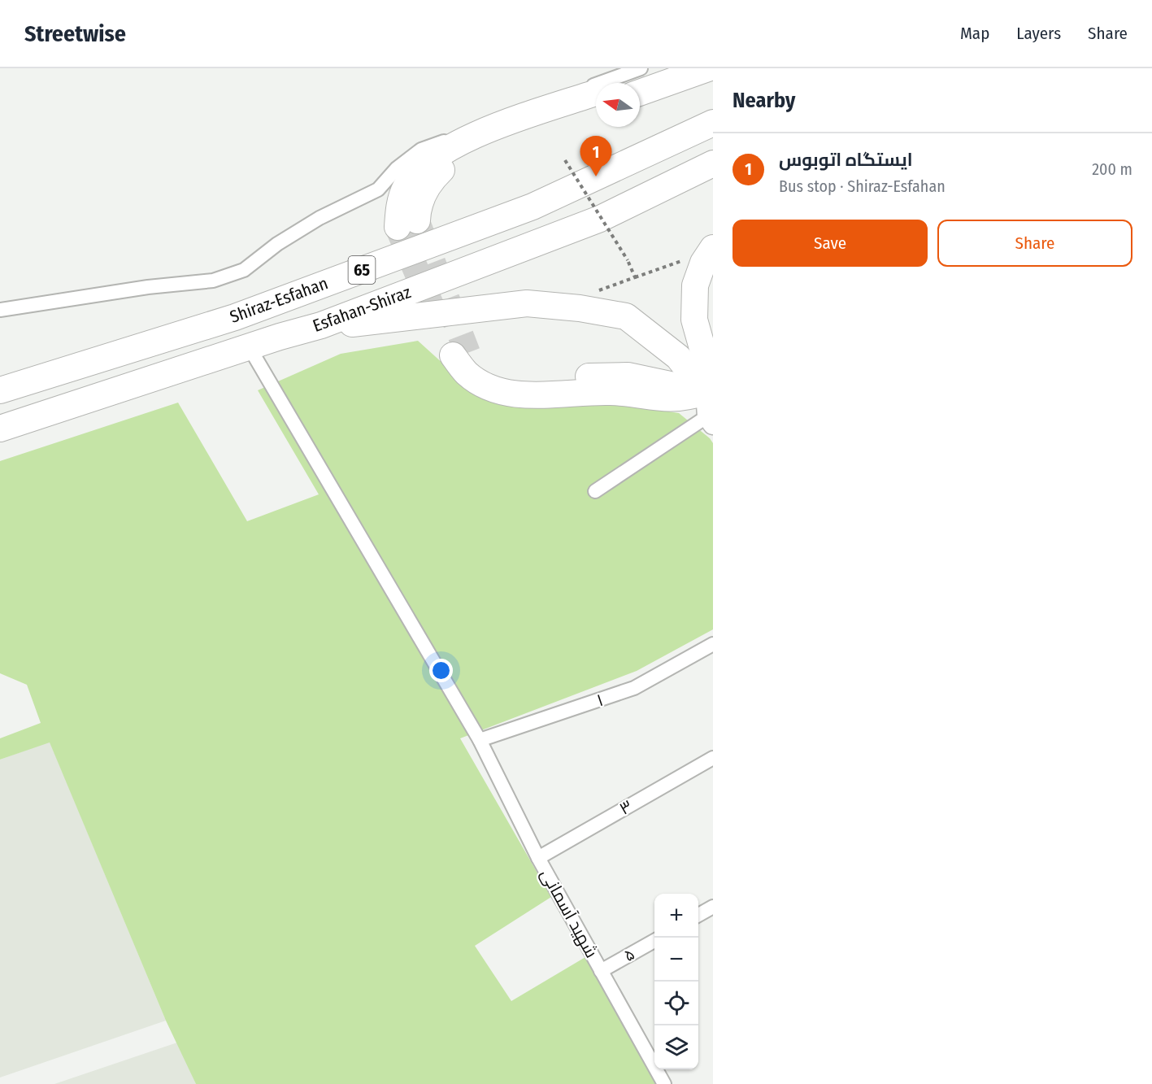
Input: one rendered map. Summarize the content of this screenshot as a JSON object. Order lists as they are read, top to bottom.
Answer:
{
  "streets": {
    "highway": ["65", "Shiraz-Esfahan", "Esfahan-Shiraz"],
    "street": [
      "۱",
      "۳",
      "شهید آسمانی",
      "۵"
    ]
  },
  "crossings": [
    ["Esfahan-Shiraz", "شهید آسمانی"],
    ["۱", "شهید آسمانی"],
    ["۳", "شهید آسمانی"],
    ["شهید آسمانی", "۵"]
  ],
  "north": "left",
  "page": {
    "header": "Streetwise",
    "nav": ["Map", "Layers", "Share"],
    "heading": "Nearby",
    "list": [
      {
        "mark": "1",
        "name": "ایستگاه اتوبوس",
        "note": "Bus stop · Shiraz-Esfahan",
        "value": "200 m"
      }
    ],
    "pins": "1",
    "buttons": ["Save", "Share"],
    "map_buttons": ["+", "−"]
  }
}
